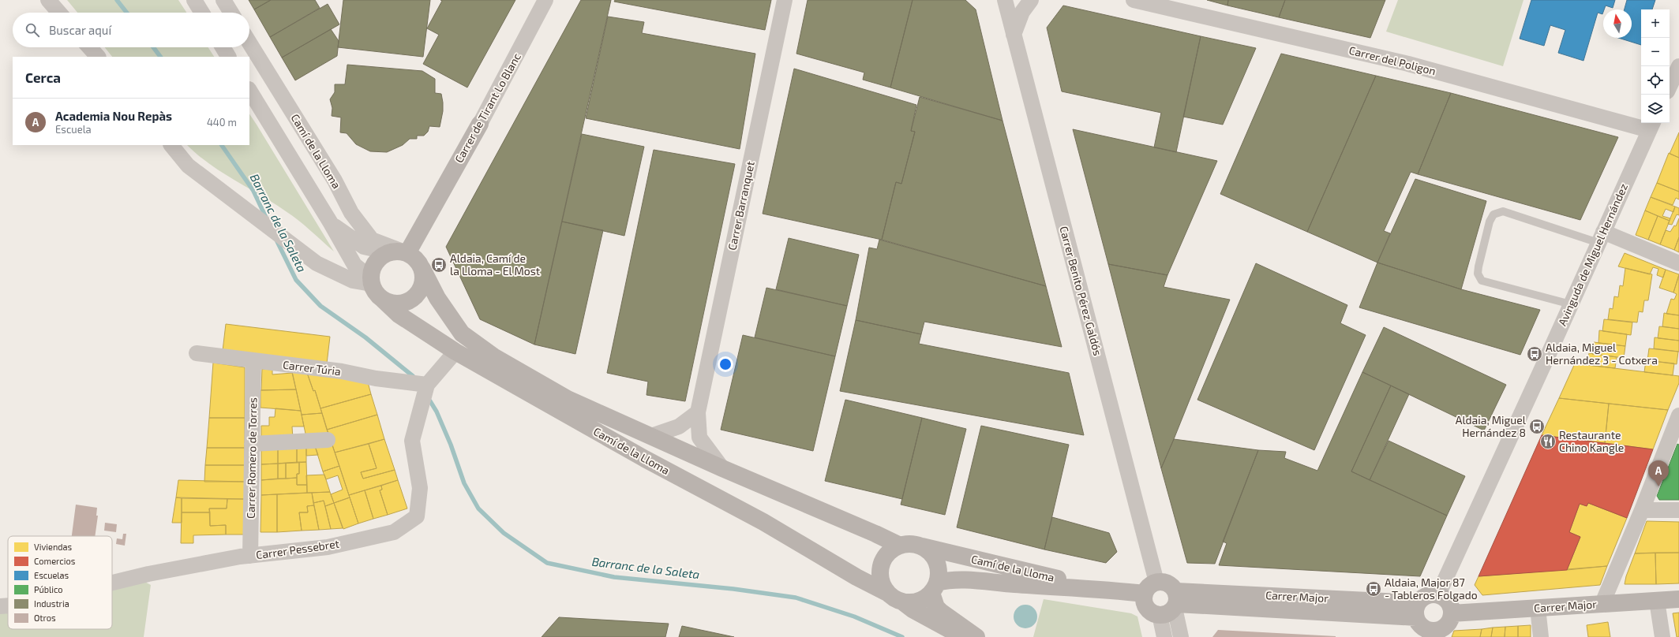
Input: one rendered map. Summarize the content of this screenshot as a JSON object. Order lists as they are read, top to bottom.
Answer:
{
  "streets": {
    "street": [
      "Carrer del Poligon",
      "Carrer de Tirant Lo Blanc",
      "Camí de la Lloma",
      "Carrer Barranquet",
      "Avinguda de Miguel Hernández",
      "Carrer Benito Pérez Galdós",
      "Carrer Túria",
      "Carrer Romero de Torres",
      "Carrer Pessebret",
      "Carrer Major"
    ]
  },
  "crossings": [
    ["Carrer del Poligon", "Avinguda de Miguel Hernández"],
    ["Carrer de Tirant Lo Blanc", "Camí de la Lloma"],
    ["Camí de la Lloma", "Carrer Barranquet"],
    ["Camí de la Lloma", "Carrer Benito Pérez Galdós"],
    ["Camí de la Lloma", "Carrer Pessebret"],
    ["Camí de la Lloma", "Carrer Major"],
    ["Avinguda de Miguel Hernández", "Carrer Major"],
    ["Carrer Túria", "Carrer Romero de Torres"],
    ["Carrer Túria", "Carrer Pessebret"],
    ["Carrer Romero de Torres", "Carrer Pessebret"]
  ],
  "water": ["Barranc de la Saleta"],
  "places": {
    "bus stop": [
      "Aldaia, Camí de la Lloma - El Most",
      "Aldaia, Miguel Hernández 3 - Cotxera",
      "Aldaia, Miguel Hernández 8",
      "Aldaia, Major 87 - Tableros Folgado"
    ],
    "restaurant": ["Restaurante Chino Kangle"]
  },
  "legend": [
    "Viviendas",
    "Comercios",
    "Escuelas",
    "Público",
    "Industria",
    "Otros"
  ],
  "north": "top",
  "page": {
    "map_buttons": ["+", "−"],
    "search": "Buscar aquí",
    "heading": "Cerca",
    "list": [
      {
        "mark": "A",
        "name": "Academia Nou Repàs",
        "note": "Escuela",
        "value": "440 m"
      }
    ],
    "pins": "A"
  }
}
